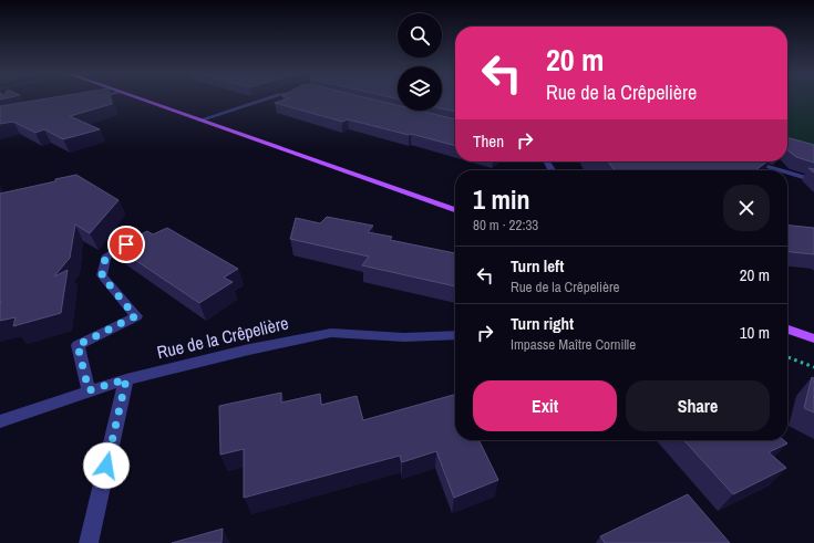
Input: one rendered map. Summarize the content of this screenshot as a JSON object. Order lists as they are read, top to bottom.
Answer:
{
  "streets": {
    "street": ["Rue de la Crêpelière"]
  },
  "page": {
    "turn": ["20 m", "Rue de la Crêpelière"],
    "then": "Then",
    "heading": ["1 min", "80 m · 22:33"],
    "list": [
      {
        "name": "Turn left",
        "note": "Rue de la Crêpelière",
        "value": "20 m"
      },
      {
        "name": "Turn right",
        "note": "Impasse Maître Cornille",
        "value": "10 m"
      }
    ],
    "buttons": ["Exit", "Share"]
  }
}
